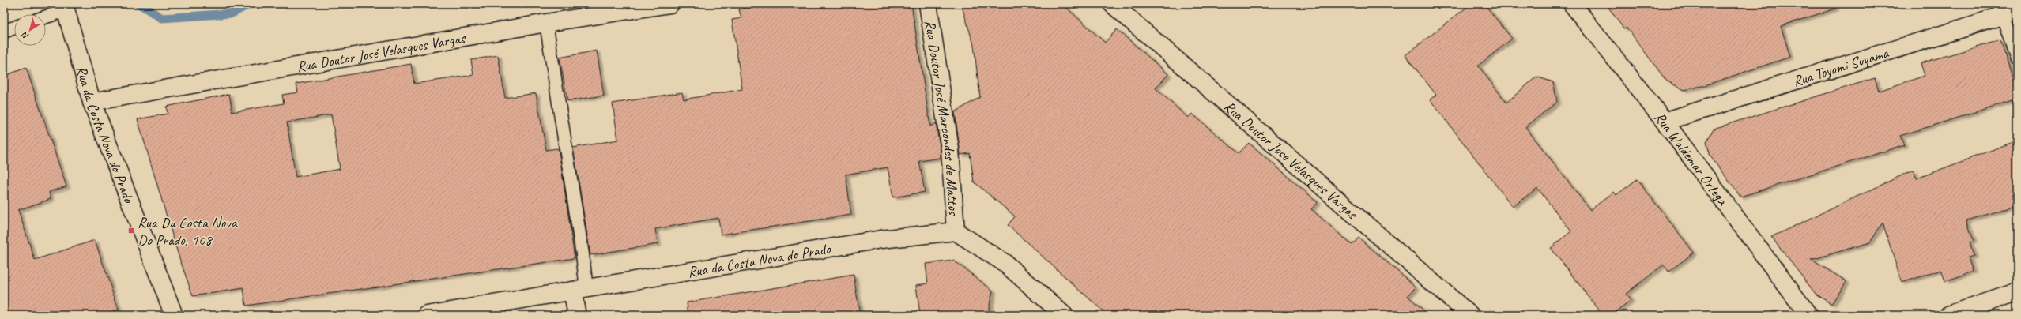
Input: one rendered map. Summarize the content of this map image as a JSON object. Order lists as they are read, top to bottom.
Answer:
{
  "streets": {
    "street": [
      "Rua Doutor José Velasques Vargas",
      "Rua Toyomi Suyama",
      "Rua Doutor José Marcondes de Mattos",
      "Rua da Costa Nova do Prado",
      "Rua Waldemar Ortega"
    ]
  },
  "crossings": [
    ["Rua Doutor José Velasques Vargas", "Rua da Costa Nova do Prado"],
    ["Rua Toyomi Suyama", "Rua Waldemar Ortega"],
    ["Rua Doutor José Marcondes de Mattos", "Rua da Costa Nova do Prado"]
  ],
  "places": {
    "transit": ["Rua Da Costa Nova Do Prado, 108"]
  },
  "north": "bottom left"
}
